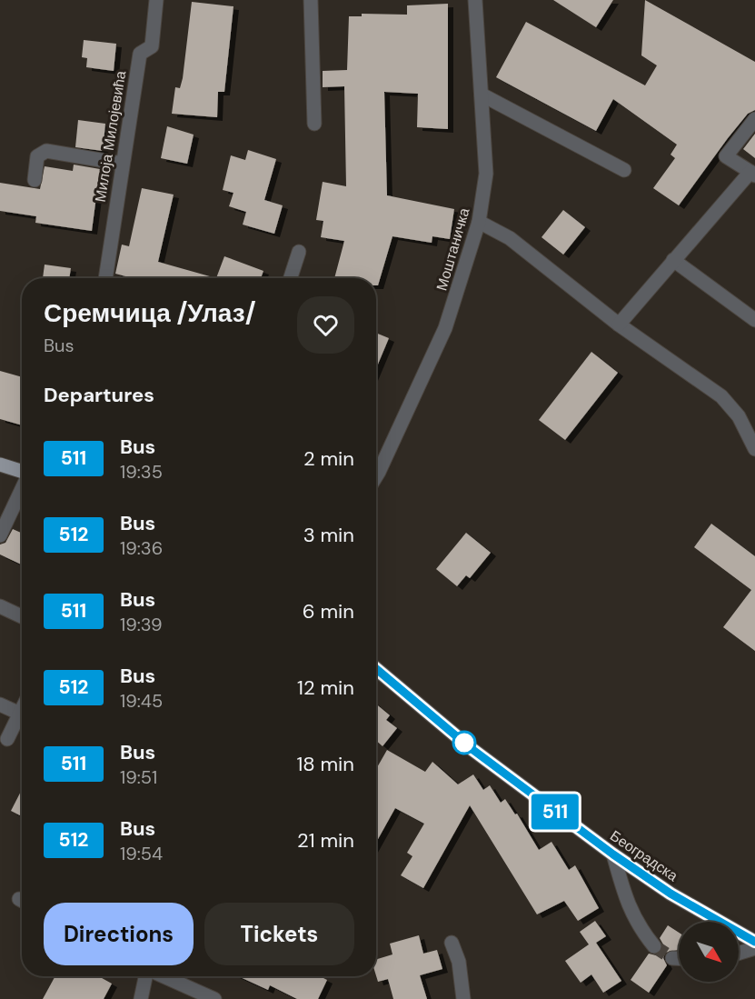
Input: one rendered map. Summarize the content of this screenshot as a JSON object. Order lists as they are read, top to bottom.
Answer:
{
  "streets": {
    "main road": ["Београдска"],
    "street": ["Милоја Милојевића", "Моштаничка"]
  },
  "lines": ["bus line 511"],
  "north": "bottom right",
  "page": {
    "on_map": "511",
    "heading": [
      ["Сремчица /Улаз/", "Bus"],
      "Departures"
    ],
    "list": [
      {
        "mark": "511",
        "name": "Bus",
        "note": "19:35",
        "value": "2 min"
      },
      {
        "mark": "512",
        "name": "Bus",
        "note": "19:36",
        "value": "3 min"
      },
      {
        "mark": "511",
        "name": "Bus",
        "note": "19:39",
        "value": "6 min"
      },
      {
        "mark": "512",
        "name": "Bus",
        "note": "19:45",
        "value": "12 min"
      },
      {
        "mark": "511",
        "name": "Bus",
        "note": "19:51",
        "value": "18 min"
      },
      {
        "mark": "512",
        "name": "Bus",
        "note": "19:54",
        "value": "21 min"
      }
    ],
    "buttons": ["Directions", "Tickets"]
  }
}
